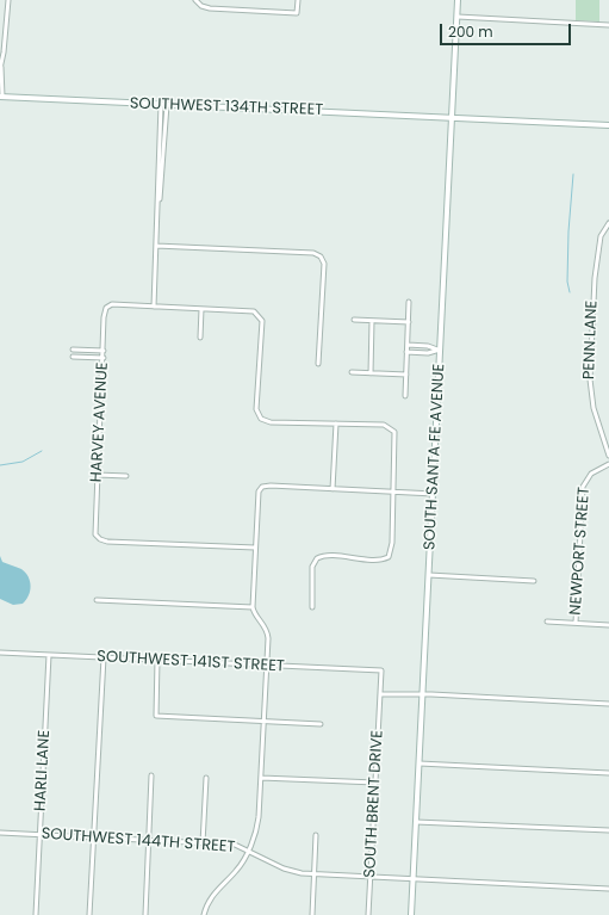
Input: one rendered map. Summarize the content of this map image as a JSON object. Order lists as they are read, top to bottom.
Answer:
{
  "streets": {
    "main road": ["SOUTHWEST 134TH STREET", "SOUTH SANTA FE AVENUE"],
    "street": [
      "PENN LANE",
      "HARVEY AVENUE",
      "NEWPORT STREET",
      "SOUTHWEST 141ST STREET",
      "HARLI LANE",
      "SOUTH BRENT DRIVE",
      "SOUTHWEST 144TH STREET"
    ]
  },
  "crossings": [
    ["SOUTHWEST 134TH STREET", "SOUTH SANTA FE AVENUE"],
    ["SOUTH SANTA FE AVENUE", "SOUTHWEST 144TH STREET"],
    ["SOUTHWEST 141ST STREET", "HARLI LANE"],
    ["SOUTHWEST 141ST STREET", "SOUTH BRENT DRIVE"],
    ["HARLI LANE", "SOUTHWEST 144TH STREET"],
    ["SOUTH BRENT DRIVE", "SOUTHWEST 144TH STREET"]
  ],
  "scale_bar": "200 m"
}
